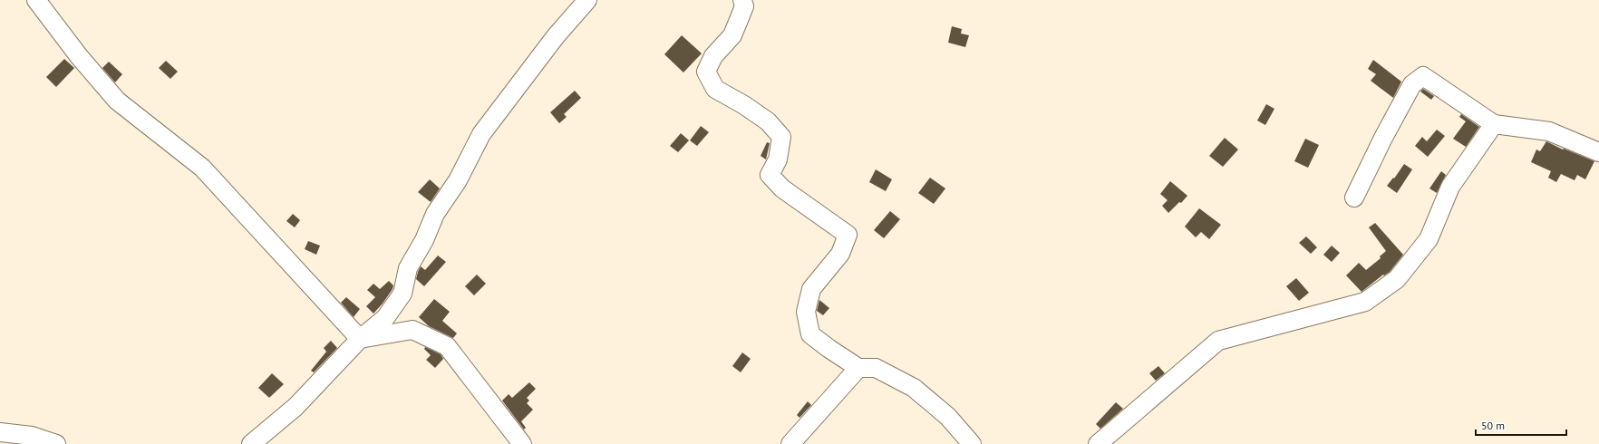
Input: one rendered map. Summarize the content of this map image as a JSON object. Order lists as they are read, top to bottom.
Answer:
{
  "scale_bar": "50 m"
}
